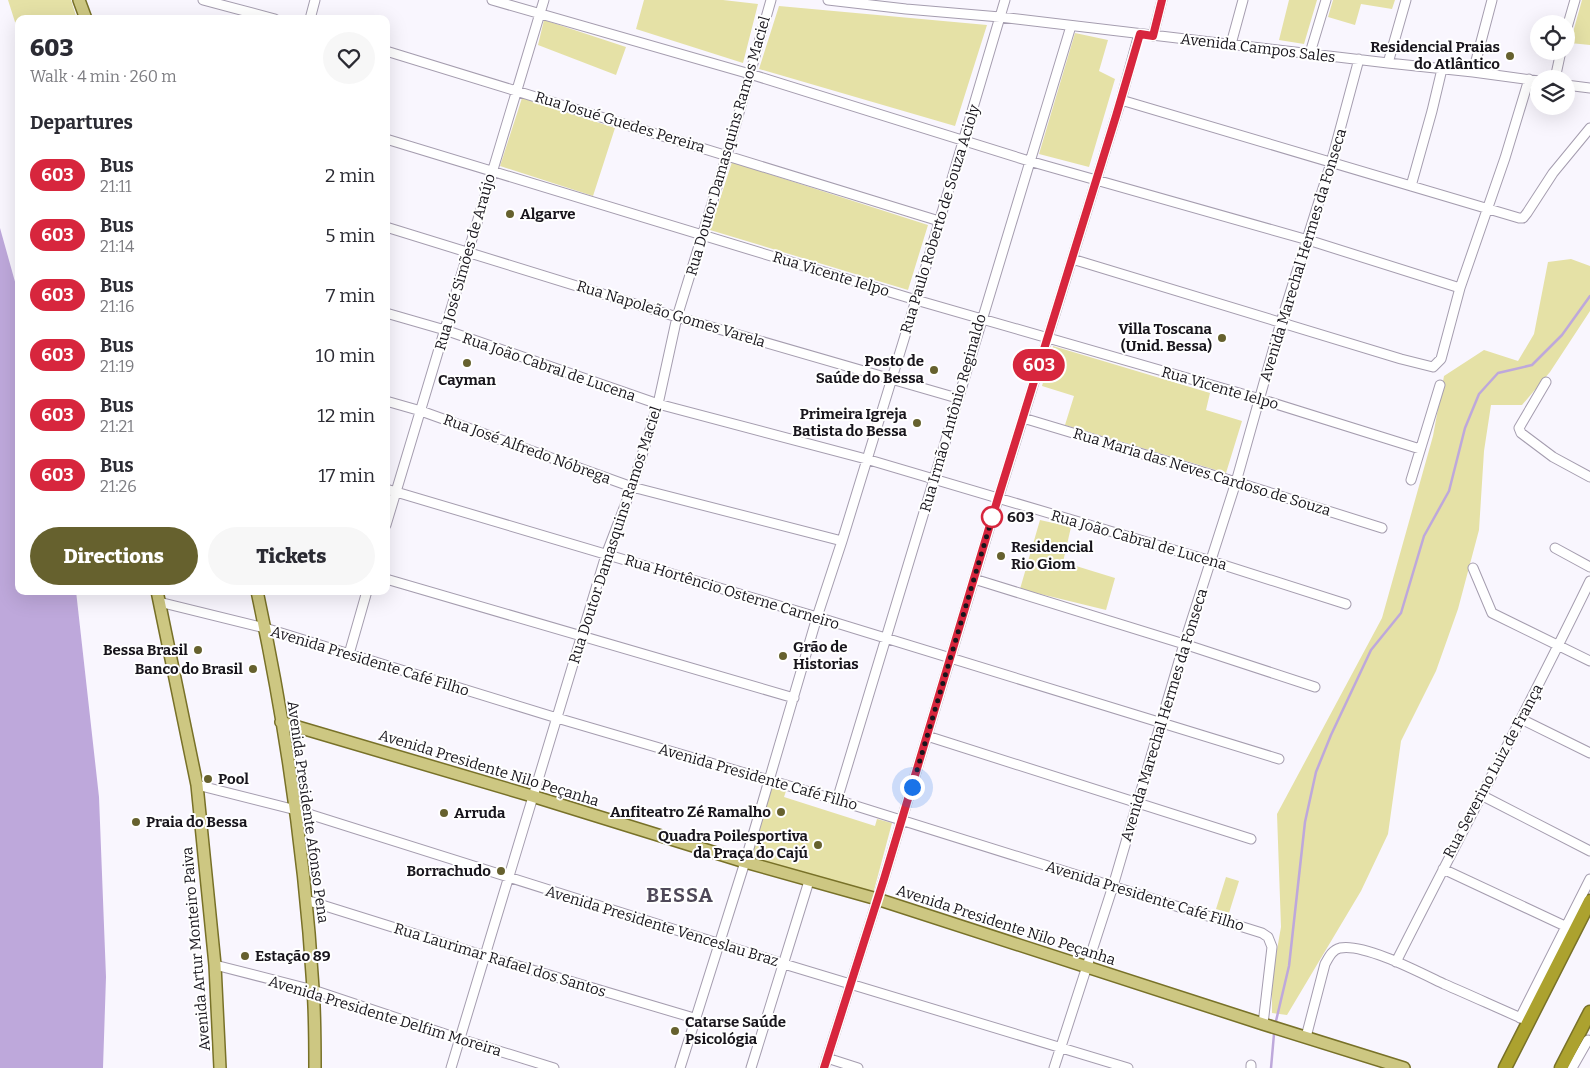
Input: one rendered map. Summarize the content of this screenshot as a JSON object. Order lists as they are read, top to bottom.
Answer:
{
  "streets": {
    "main road": ["Avenida Presidente Nilo Peçanha", "Avenida Presidente Afonso Pena", "Avenida Artur Monteiro Paiva"],
    "street": [
      "Avenida Campos Sales",
      "Rua Josué Guedes Pereira",
      "Rua Doutor Damasquins Ramos Maciel",
      "Rua Paulo Roberto de Souza Acioly",
      "Avenida Marechal Hermes da Fonseca",
      "Rua José Simões de Araújo",
      "Rua Vicente Ielpo",
      "Rua Napoleão Gomes Varela",
      "Rua João Cabral de Lucena",
      "Rua Irmão Antônio Reginaldo",
      "Rua José Alfredo Nóbrega",
      "Rua Maria das Neves Cardoso de Souza",
      "Rua Hortêncio Osterne Carneiro",
      "Avenida Presidente Café Filho",
      "Rua Severino Luiz de França",
      "Avenida Presidente Venceslau Braz",
      "Rua Laurimar Rafael dos Santos",
      "Avenida Presidente Delfim Moreira"
    ]
  },
  "crossings": [
    ["Avenida Campos Sales", "Rua Paulo Roberto de Souza Acioly"],
    ["Avenida Campos Sales", "Avenida Marechal Hermes da Fonseca"],
    ["Avenida Campos Sales", "Rua Irmão Antônio Reginaldo"],
    ["Rua Josué Guedes Pereira", "Rua Doutor Damasquins Ramos Maciel"],
    ["Rua Josué Guedes Pereira", "Rua Paulo Roberto de Souza Acioly"],
    ["Rua Josué Guedes Pereira", "Rua José Simões de Araújo"],
    ["Rua Doutor Damasquins Ramos Maciel", "Rua Vicente Ielpo"],
    ["Rua Doutor Damasquins Ramos Maciel", "Rua Napoleão Gomes Varela"],
    ["Rua Doutor Damasquins Ramos Maciel", "Rua João Cabral de Lucena"],
    ["Rua Doutor Damasquins Ramos Maciel", "Rua José Alfredo Nóbrega"],
    ["Rua Doutor Damasquins Ramos Maciel", "Rua Hortêncio Osterne Carneiro"],
    ["Rua Doutor Damasquins Ramos Maciel", "Avenida Presidente Café Filho"],
    ["Rua Doutor Damasquins Ramos Maciel", "Avenida Presidente Nilo Peçanha"],
    ["Rua Doutor Damasquins Ramos Maciel", "Avenida Presidente Venceslau Braz"],
    ["Rua Doutor Damasquins Ramos Maciel", "Rua Laurimar Rafael dos Santos"],
    ["Rua Doutor Damasquins Ramos Maciel", "Avenida Presidente Delfim Moreira"],
    ["Rua Paulo Roberto de Souza Acioly", "Rua Vicente Ielpo"],
    ["Rua Paulo Roberto de Souza Acioly", "Rua Napoleão Gomes Varela"],
    ["Rua Paulo Roberto de Souza Acioly", "Rua João Cabral de Lucena"],
    ["Rua Paulo Roberto de Souza Acioly", "Rua José Alfredo Nóbrega"],
    ["Rua Paulo Roberto de Souza Acioly", "Rua Hortêncio Osterne Carneiro"],
    ["Rua Paulo Roberto de Souza Acioly", "Avenida Presidente Café Filho"],
    ["Rua Paulo Roberto de Souza Acioly", "Avenida Presidente Nilo Peçanha"],
    ["Rua Paulo Roberto de Souza Acioly", "Avenida Presidente Venceslau Braz"],
    ["Rua Paulo Roberto de Souza Acioly", "Rua Laurimar Rafael dos Santos"],
    ["Avenida Marechal Hermes da Fonseca", "Rua Vicente Ielpo"],
    ["Avenida Marechal Hermes da Fonseca", "Rua João Cabral de Lucena"],
    ["Avenida Marechal Hermes da Fonseca", "Rua Maria das Neves Cardoso de Souza"],
    ["Avenida Marechal Hermes da Fonseca", "Rua Hortêncio Osterne Carneiro"],
    ["Avenida Marechal Hermes da Fonseca", "Avenida Presidente Café Filho"],
    ["Avenida Marechal Hermes da Fonseca", "Avenida Presidente Nilo Peçanha"],
    ["Avenida Marechal Hermes da Fonseca", "Avenida Presidente Venceslau Braz"],
    ["Rua José Simões de Araújo", "Rua Vicente Ielpo"],
    ["Rua José Simões de Araújo", "Rua Napoleão Gomes Varela"],
    ["Rua José Simões de Araújo", "Rua João Cabral de Lucena"],
    ["Rua José Simões de Araújo", "Rua José Alfredo Nóbrega"],
    ["Rua José Simões de Araújo", "Rua Hortêncio Osterne Carneiro"],
    ["Rua Vicente Ielpo", "Rua Irmão Antônio Reginaldo"],
    ["Rua Napoleão Gomes Varela", "Rua Irmão Antônio Reginaldo"],
    ["Rua João Cabral de Lucena", "Rua Irmão Antônio Reginaldo"],
    ["Rua Irmão Antônio Reginaldo", "Rua Hortêncio Osterne Carneiro"],
    ["Rua Irmão Antônio Reginaldo", "Avenida Presidente Café Filho"],
    ["Avenida Presidente Café Filho", "Avenida Presidente Nilo Peçanha"],
    ["Avenida Presidente Café Filho", "Avenida Presidente Afonso Pena"],
    ["Avenida Presidente Café Filho", "Avenida Artur Monteiro Paiva"],
    ["Avenida Presidente Nilo Peçanha", "Avenida Presidente Afonso Pena"],
    ["Avenida Presidente Afonso Pena", "Avenida Presidente Venceslau Braz"],
    ["Avenida Presidente Afonso Pena", "Rua Laurimar Rafael dos Santos"],
    ["Avenida Presidente Afonso Pena", "Avenida Presidente Delfim Moreira"],
    ["Avenida Presidente Venceslau Braz", "Avenida Artur Monteiro Paiva"],
    ["Avenida Artur Monteiro Paiva", "Avenida Presidente Delfim Moreira"]
  ],
  "districts": ["BESSA"],
  "places": [
    "Residencial Praias do Atlântico",
    "Algarve",
    "Villa Toscana (Unid. Bessa)",
    "Cayman",
    "Posto de Saúde do Bessa",
    "Primeira Igreja Batista do Bessa",
    "603",
    "Residencial Rio Giom",
    "Bessa Brasil",
    "Grão de Historias",
    "Banco do Brasil",
    "Pool",
    "Anfiteatro Zé Ramalho",
    "Arruda",
    "Praia do Bessa",
    "Quadra Poilesportiva da Praça do Cajú",
    "Borrachudo",
    "Estação 89",
    "Catarse Saúde Psicológia"
  ],
  "lines": ["bus line 603"],
  "page": {
    "on_map": "603",
    "heading": [
      ["603", "Walk · 4 min · 260 m"],
      "Departures"
    ],
    "list": [
      {
        "mark": "603",
        "name": "Bus",
        "note": "21:11",
        "value": "2 min"
      },
      {
        "mark": "603",
        "name": "Bus",
        "note": "21:14",
        "value": "5 min"
      },
      {
        "mark": "603",
        "name": "Bus",
        "note": "21:16",
        "value": "7 min"
      },
      {
        "mark": "603",
        "name": "Bus",
        "note": "21:19",
        "value": "10 min"
      },
      {
        "mark": "603",
        "name": "Bus",
        "note": "21:21",
        "value": "12 min"
      },
      {
        "mark": "603",
        "name": "Bus",
        "note": "21:26",
        "value": "17 min"
      }
    ],
    "buttons": ["Directions", "Tickets"]
  }
}
